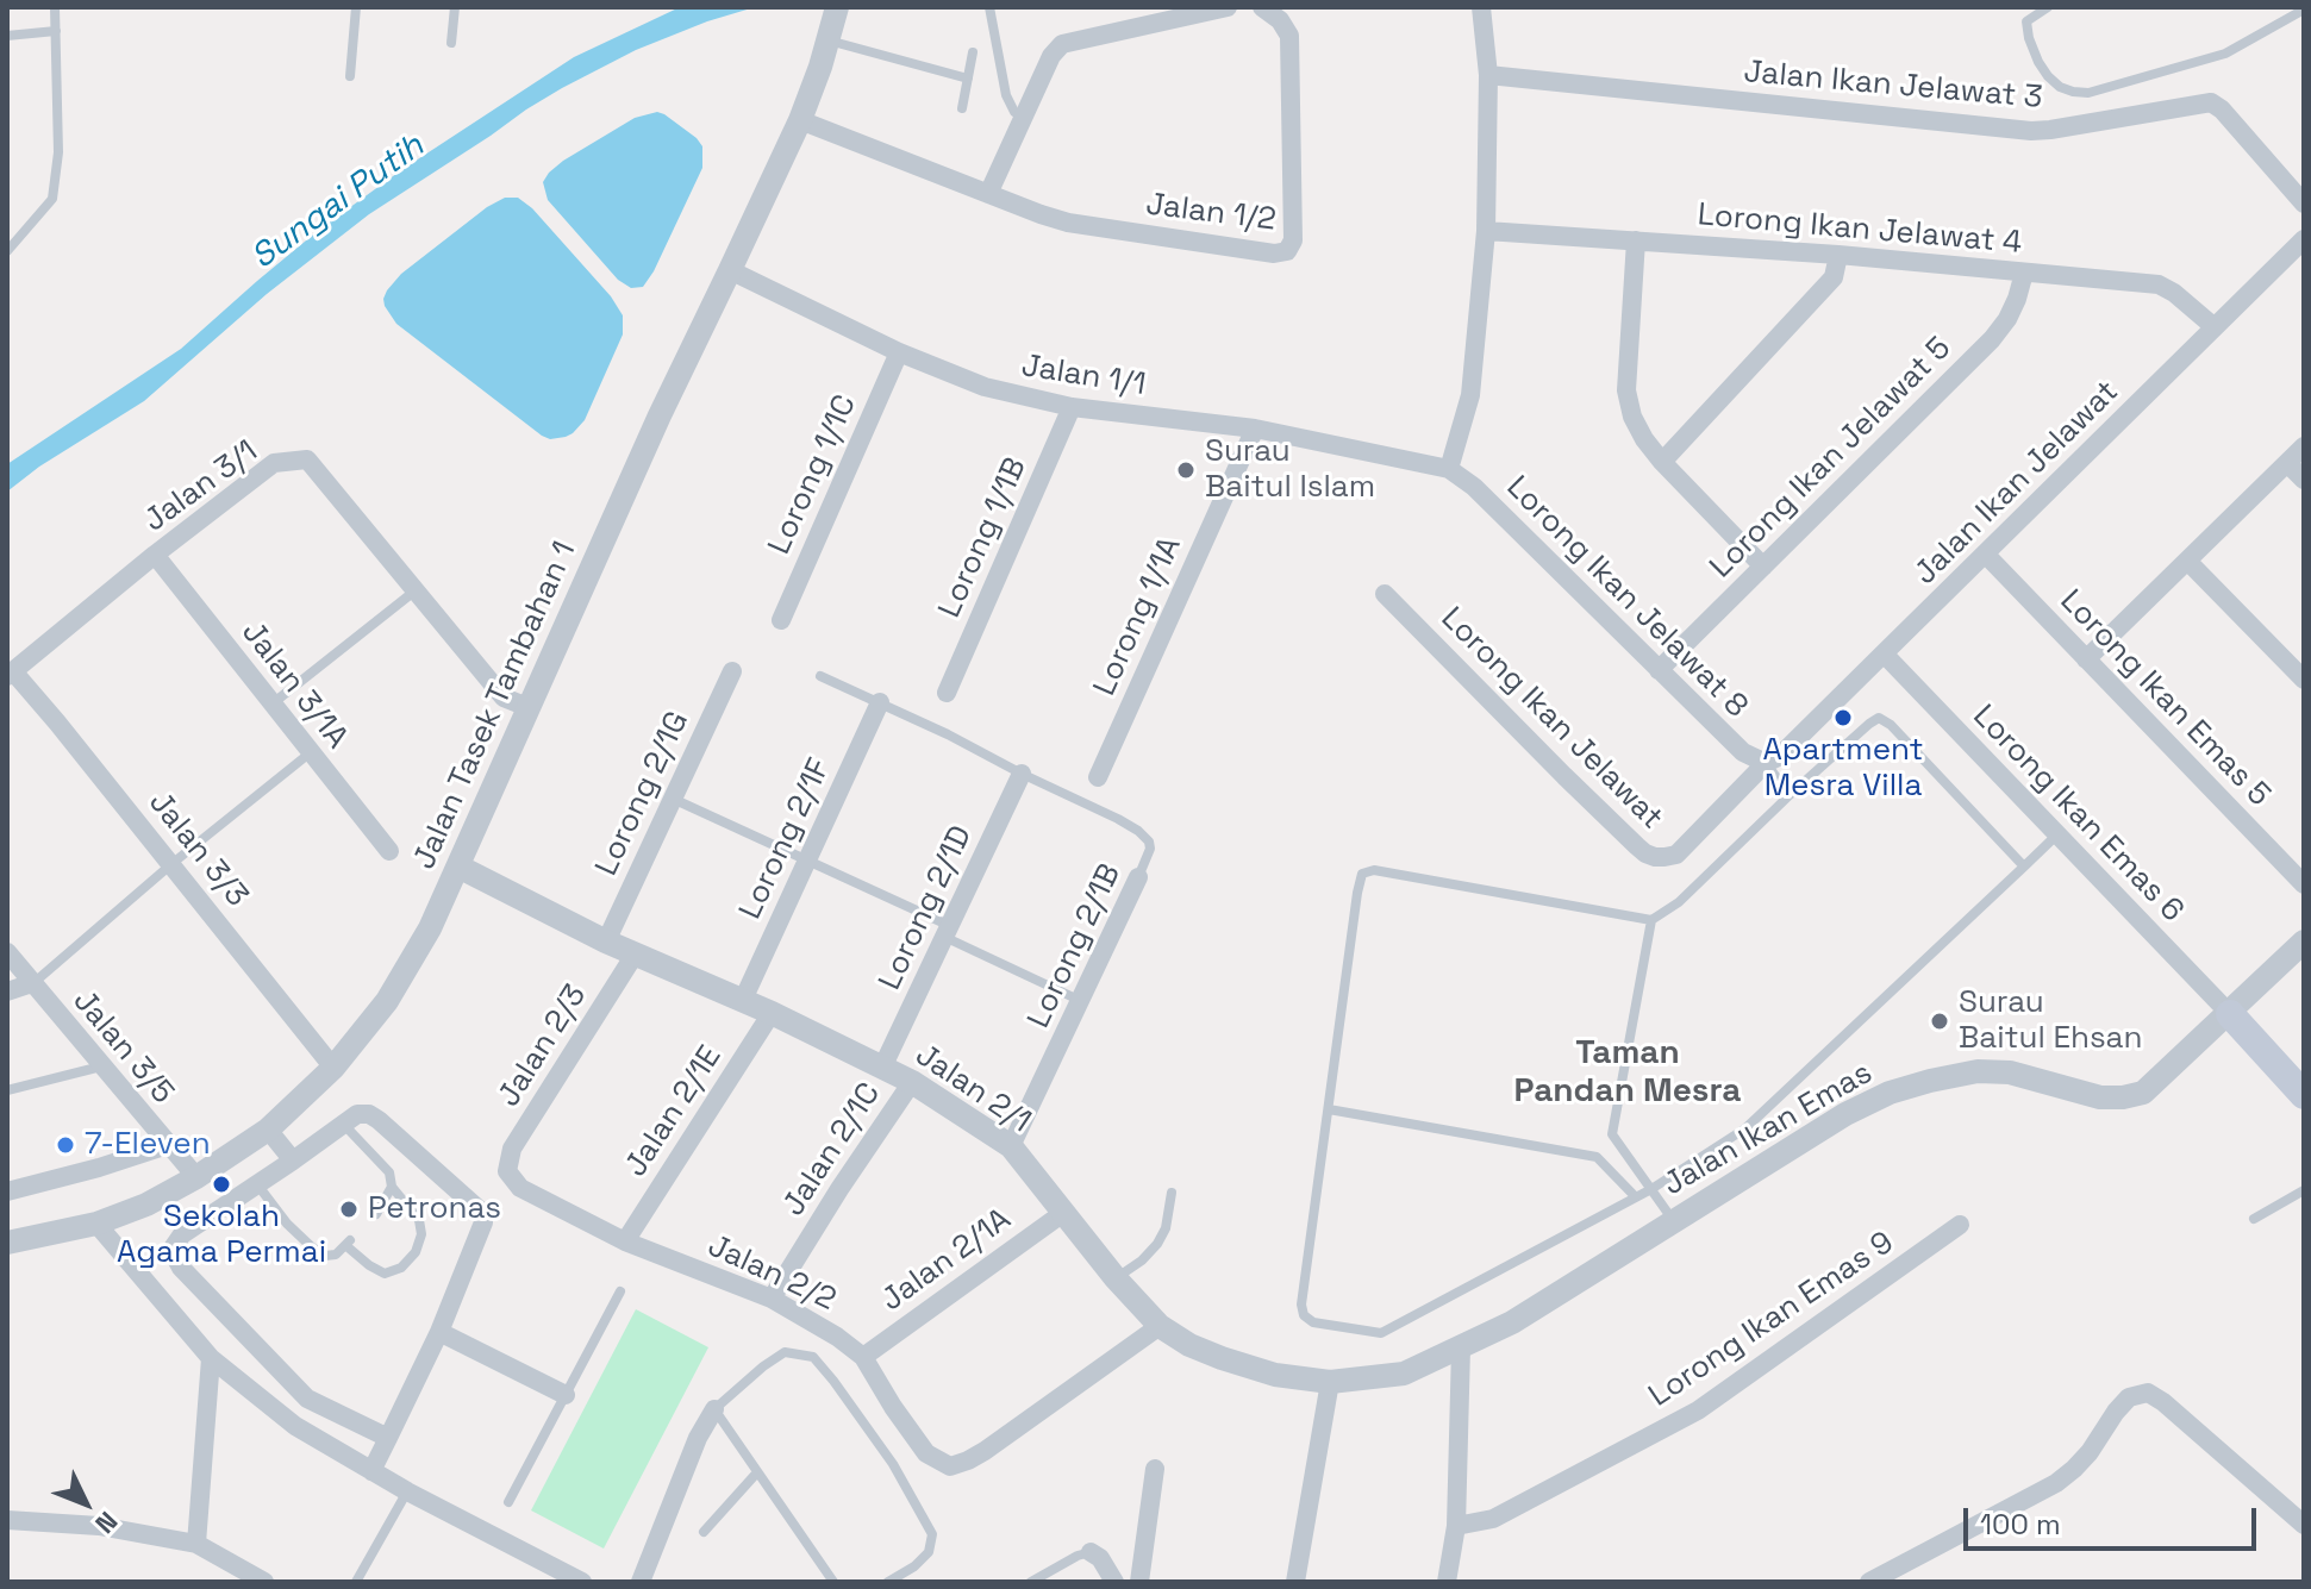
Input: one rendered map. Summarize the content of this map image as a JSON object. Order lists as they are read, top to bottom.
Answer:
{
  "streets": {
    "street": [
      "Jalan Ikan Jelawat 3",
      "Jalan 1/2",
      "Lorong Ikan Jelawat 4",
      "Jalan 1/1",
      "Lorong Ikan Jelawat 5",
      "Lorong 1/1C",
      "Jalan Ikan Jelawat",
      "Jalan 3/1",
      "Lorong 1/1B",
      "Lorong Ikan Jelawat 8",
      "Lorong 1/1A",
      "Jalan 3/1A",
      "Lorong Ikan Emas 5",
      "Jalan Tasek Tambahan 1",
      "Lorong Ikan Jelawat",
      "Lorong 2/1G",
      "Lorong Ikan Emas 6",
      "Lorong 2/1F",
      "Jalan 3/3",
      "Lorong 2/1D",
      "Lorong 2/1B",
      "Jalan 2/3",
      "Jalan 3/5",
      "Jalan 2/1",
      "Jalan 2/1E",
      "Jalan Ikan Emas",
      "Jalan 2/1C",
      "Jalan 2/1A",
      "Jalan 2/2",
      "Lorong Ikan Emas 9"
    ]
  },
  "crossings": [
    ["Jalan 1/2", "Jalan Tasek Tambahan 1"],
    ["Lorong Ikan Jelawat 4", "Lorong Ikan Jelawat 5"],
    ["Lorong Ikan Jelawat 4", "Jalan Ikan Jelawat"],
    ["Jalan 1/1", "Lorong 1/1C"],
    ["Jalan 1/1", "Lorong 1/1B"],
    ["Jalan 1/1", "Lorong Ikan Jelawat 8"],
    ["Jalan 1/1", "Lorong 1/1A"],
    ["Jalan 1/1", "Jalan Tasek Tambahan 1"],
    ["Lorong Ikan Jelawat 5", "Lorong Ikan Jelawat 8"],
    ["Jalan Ikan Jelawat", "Lorong Ikan Jelawat 8"],
    ["Jalan Ikan Jelawat", "Lorong Ikan Emas 5"],
    ["Jalan Ikan Jelawat", "Lorong Ikan Jelawat"],
    ["Jalan Ikan Jelawat", "Lorong Ikan Emas 6"],
    ["Jalan 3/1", "Jalan 3/1A"],
    ["Jalan 3/1", "Jalan Tasek Tambahan 1"],
    ["Jalan 3/1", "Jalan 3/3"],
    ["Lorong Ikan Jelawat 8", "Lorong Ikan Jelawat"],
    ["Jalan Tasek Tambahan 1", "Jalan 3/3"],
    ["Jalan Tasek Tambahan 1", "Jalan 3/5"],
    ["Jalan Tasek Tambahan 1", "Jalan 2/1"],
    ["Lorong 2/1G", "Jalan 2/1"],
    ["Lorong Ikan Emas 6", "Jalan Ikan Emas"],
    ["Lorong 2/1F", "Jalan 2/1"],
    ["Lorong 2/1D", "Lorong 2/1B"],
    ["Lorong 2/1D", "Jalan 2/1"],
    ["Lorong 2/1B", "Jalan 2/1"],
    ["Jalan 2/3", "Jalan 2/1"],
    ["Jalan 2/3", "Jalan 2/2"],
    ["Jalan 2/1", "Jalan 2/1E"],
    ["Jalan 2/1", "Jalan Ikan Emas"],
    ["Jalan 2/1", "Jalan 2/1C"],
    ["Jalan 2/1", "Jalan 2/1A"],
    ["Jalan 2/1", "Jalan 2/2"],
    ["Jalan 2/1E", "Jalan 2/2"],
    ["Jalan 2/1C", "Jalan 2/2"],
    ["Jalan 2/1A", "Jalan 2/2"]
  ],
  "districts": ["Taman Pandan Mesra"],
  "water": ["Sungai Putih"],
  "places": [
    "Surau Baitul Islam",
    "Apartment Mesra Villa",
    "Surau Baitul Ehsan",
    "7-Eleven",
    "Sekolah Agama Permai",
    "Petronas"
  ],
  "scale_bar": "100 m",
  "north": "bottom right"
}
